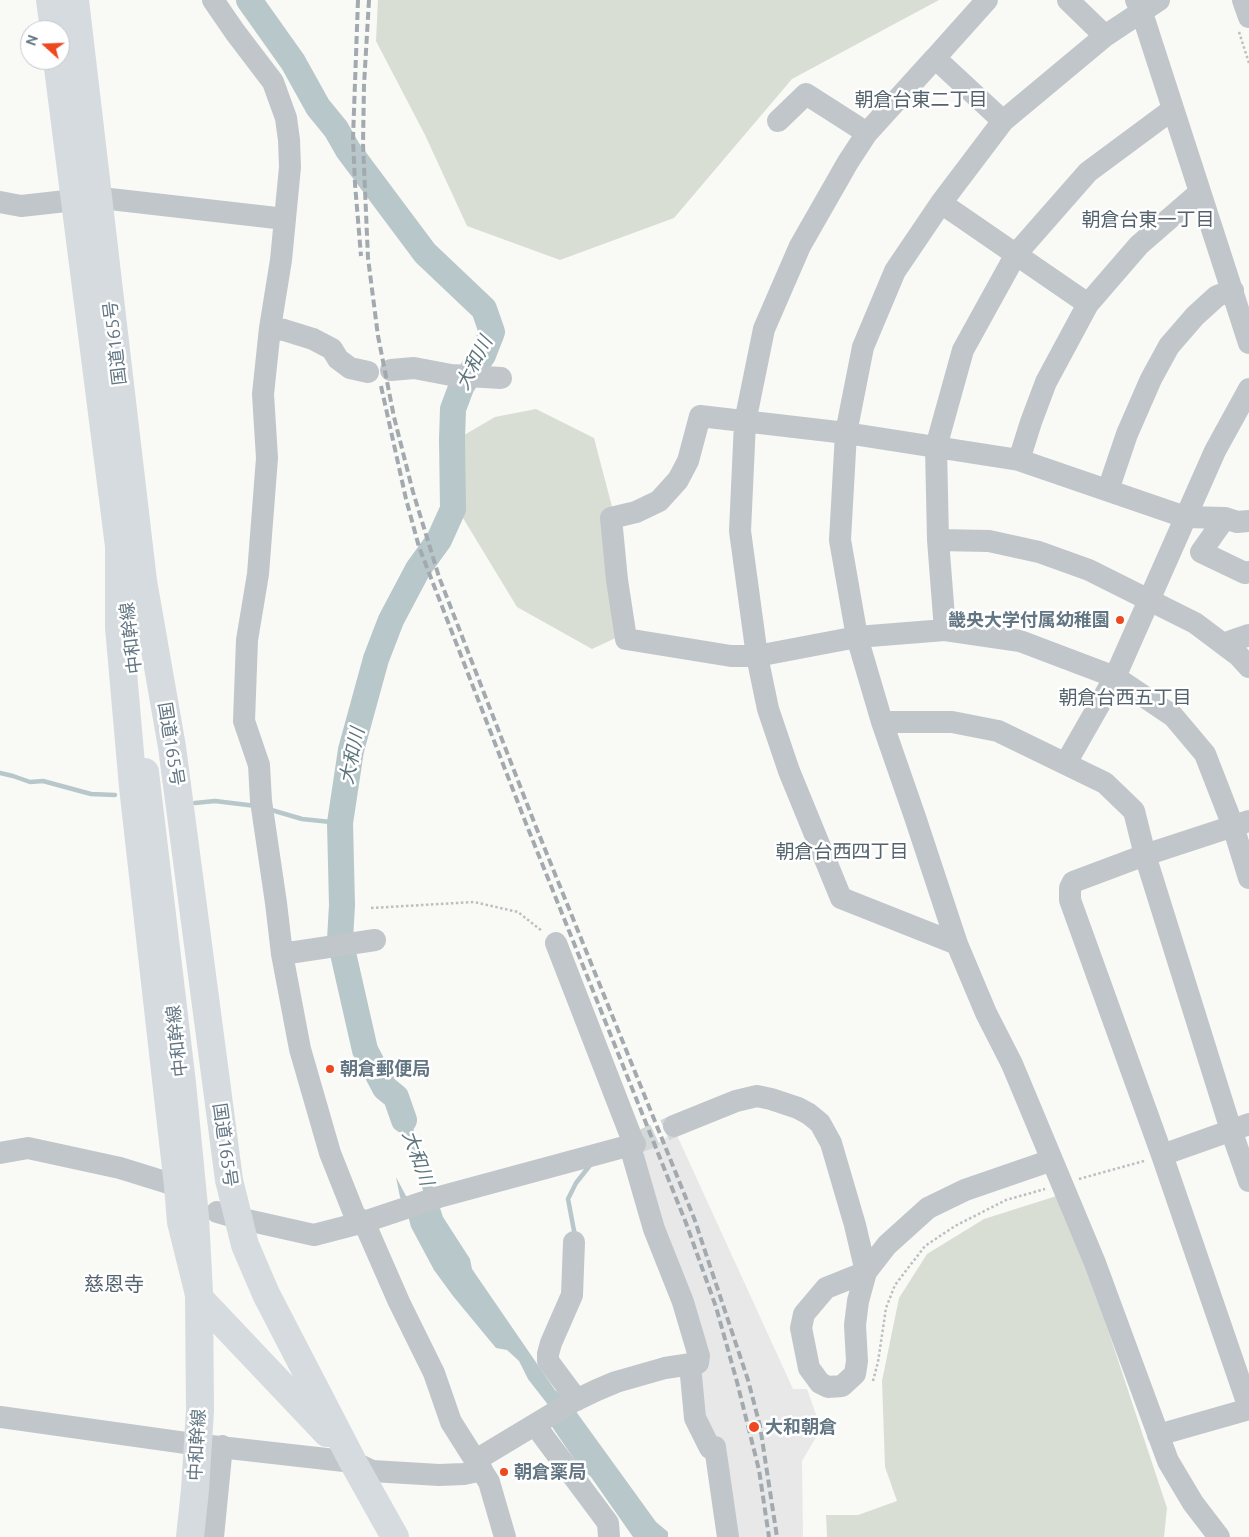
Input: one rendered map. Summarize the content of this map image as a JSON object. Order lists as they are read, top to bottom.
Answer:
{
  "streets": {
    "main road": ["国道165号", "中和幹線"]
  },
  "crossings": [
    ["国道165号", "中和幹線"]
  ],
  "districts": [
    "朝倉台東二丁目",
    "朝倉台東一丁目",
    "朝倉台西五丁目",
    "朝倉台西四丁目",
    "慈恩寺"
  ],
  "water": ["大和川"],
  "places": [
    "畿央大学付属幼稚園",
    "朝倉郵便局",
    "大和朝倉",
    "朝倉薬局"
  ],
  "north": "left"
}
